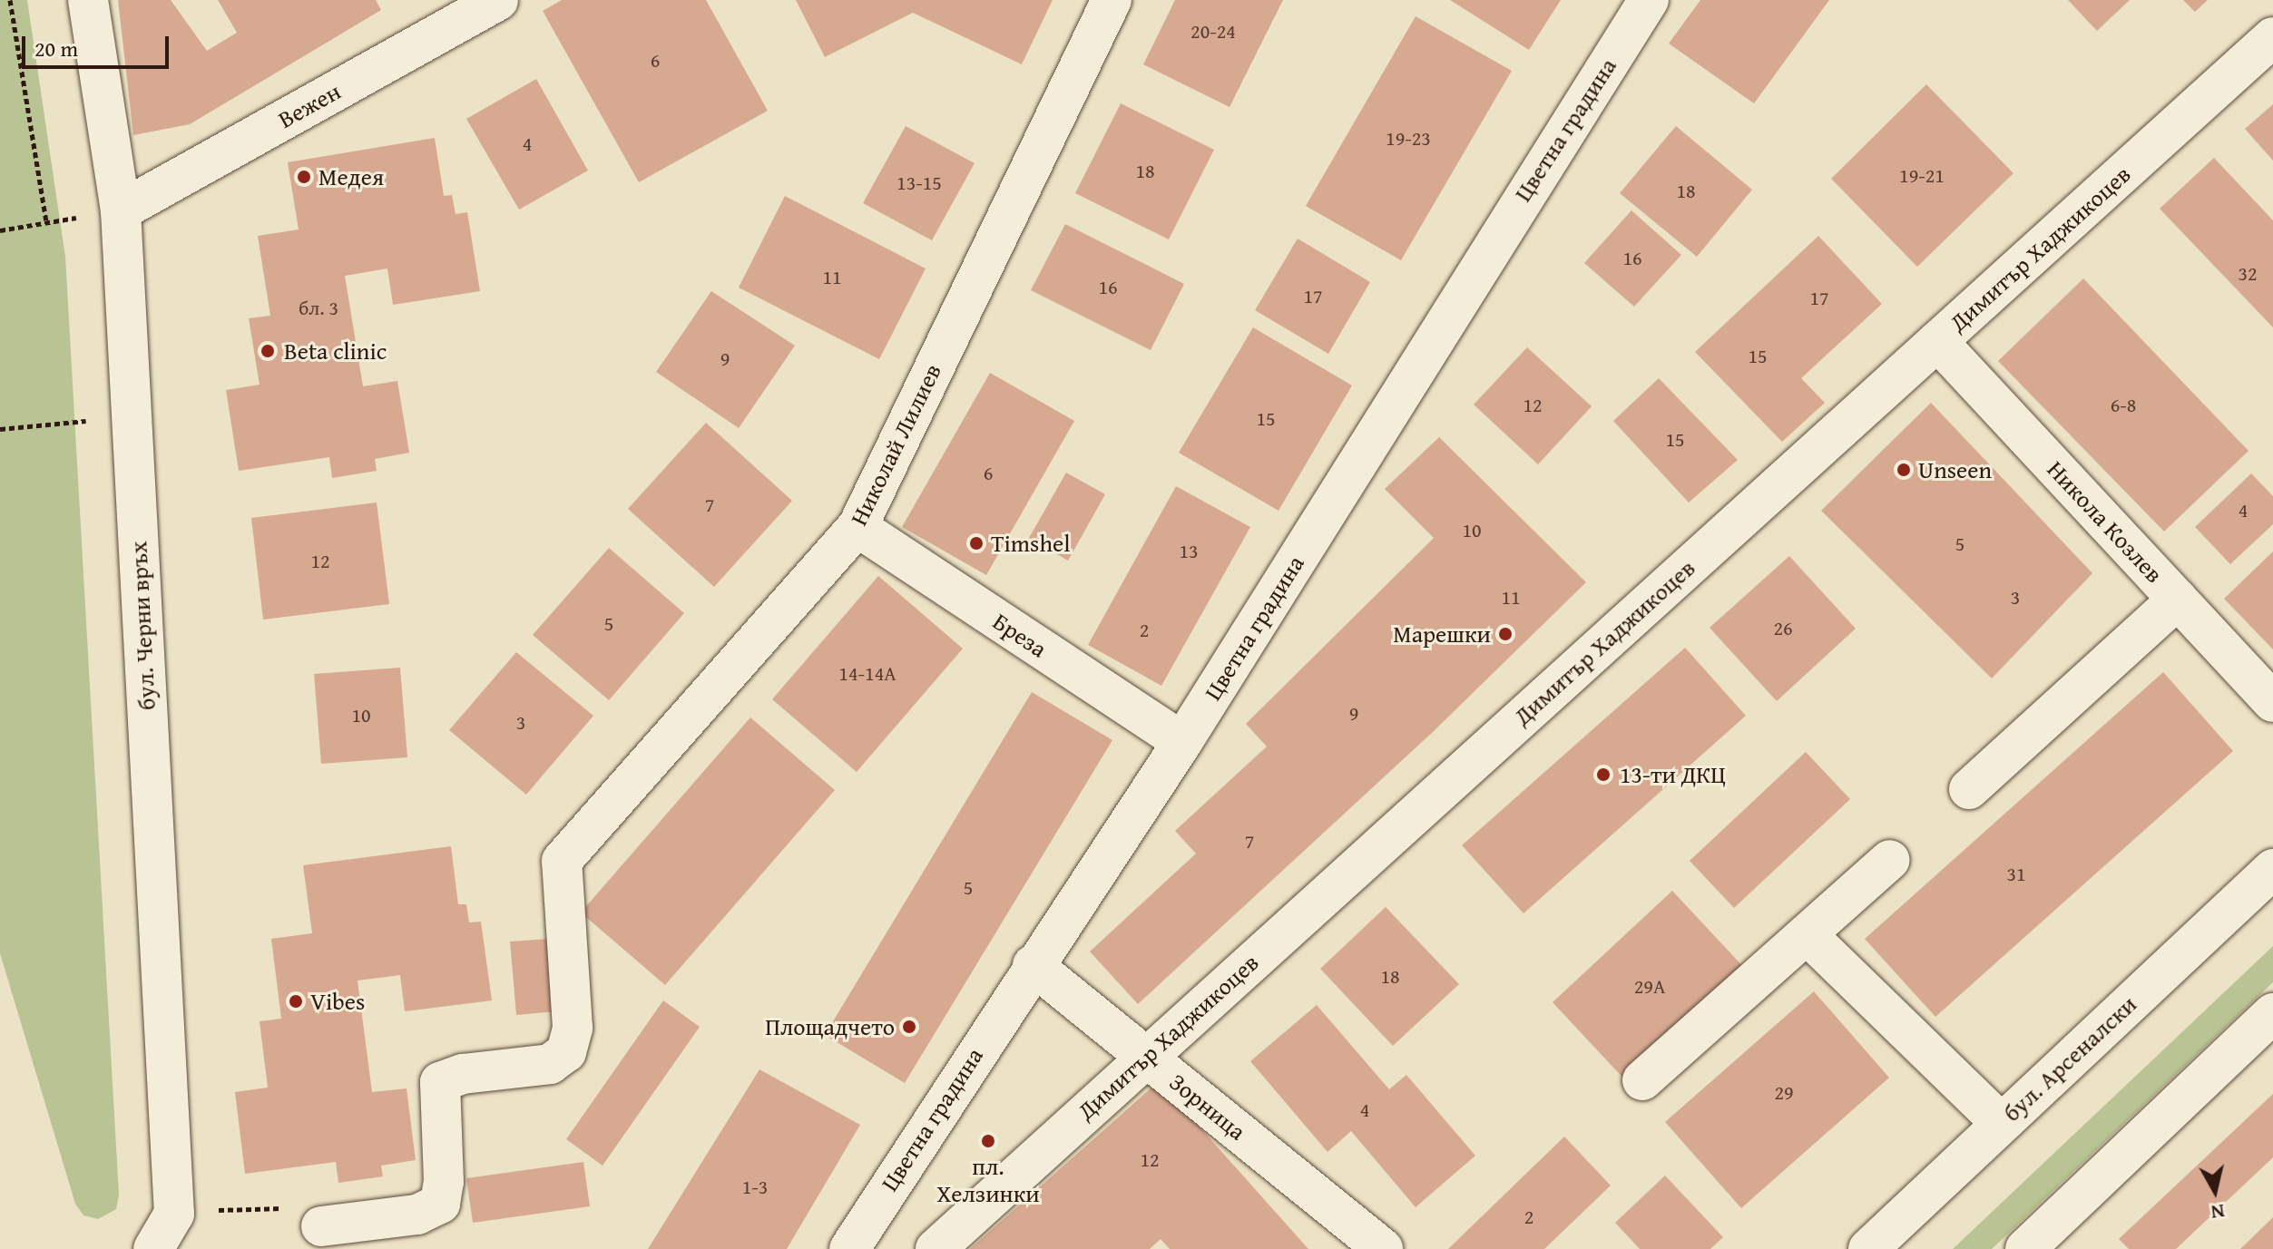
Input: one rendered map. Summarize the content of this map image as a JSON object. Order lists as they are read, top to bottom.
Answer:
{
  "streets": {
    "street": [
      "Вежен",
      "Цветна градина",
      "Димитър Хаджикоцев",
      "Николай Лилиев",
      "Никола Козлев",
      "бул. Черни връх",
      "Бреза",
      "бул. Арсеналски",
      "Зорница"
    ]
  },
  "crossings": [
    ["Вежен", "бул. Черни връх"],
    ["Цветна градина", "Бреза"],
    ["Цветна градина", "Зорница"],
    ["Димитър Хаджикоцев", "Никола Козлев"],
    ["Димитър Хаджикоцев", "Зорница"],
    ["Николай Лилиев", "Бреза"]
  ],
  "places": [
    "Медея",
    "Beta clinic",
    "Unseen",
    "Timshel",
    "Марешки",
    "13-ти ДКЦ",
    "Vibes",
    "Площадчето",
    "пл. Хелзинки"
  ],
  "house_numbers": [
    "20-24",
    "6",
    "19-23",
    "4",
    "18",
    "19-21",
    "13-15",
    "18",
    "16",
    "32",
    "11",
    "16",
    "17",
    "17",
    "бл. 3",
    "15",
    "9",
    "12",
    "6-8",
    "15",
    "15",
    "6",
    "7",
    "4",
    "10",
    "5",
    "13",
    "12",
    "11",
    "3",
    "5",
    "26",
    "2",
    "14-14А",
    "9",
    "10",
    "3",
    "7",
    "31",
    "5",
    "18",
    "29А",
    "29",
    "4",
    "12",
    "1-3",
    "2"
  ],
  "scale_bar": "20 m",
  "north": "bottom"
}
